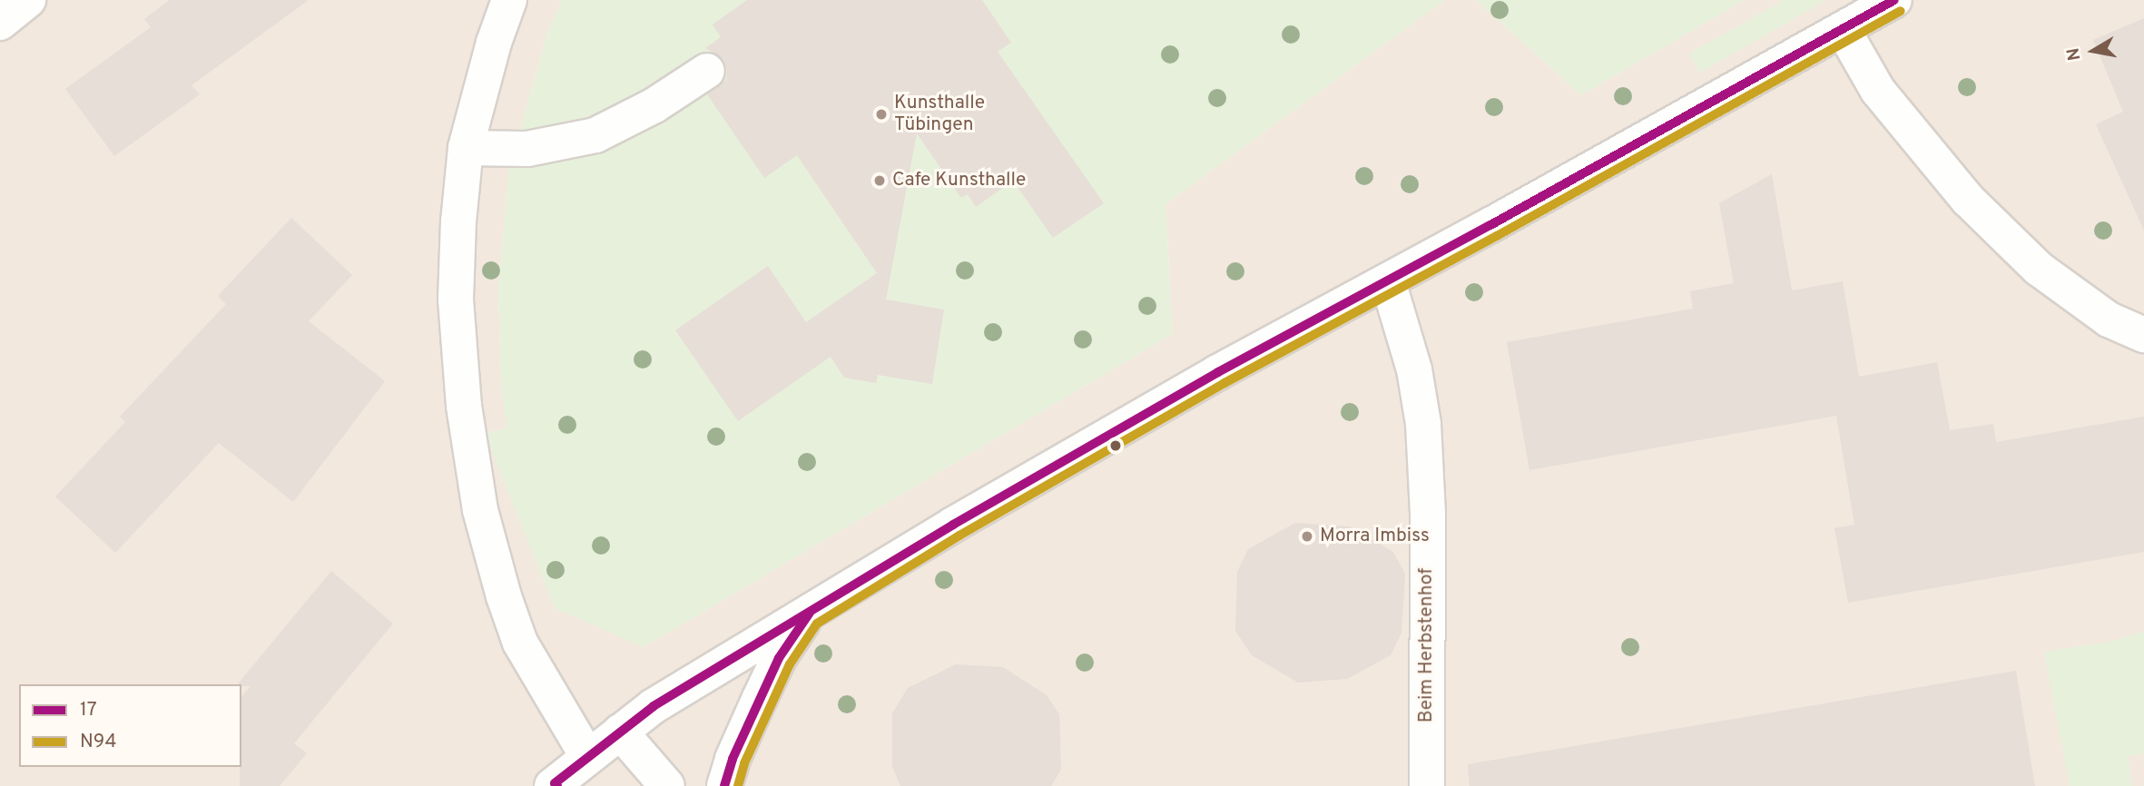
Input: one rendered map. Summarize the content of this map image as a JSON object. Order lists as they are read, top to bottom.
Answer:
{
  "streets": {
    "street": ["Beim Herbstenhof"]
  },
  "places": ["Kunsthalle Tübingen", "Cafe Kunsthalle", "Morra Imbiss"],
  "lines": ["transit line 17", "transit line N94"],
  "legend": ["17", "N94"],
  "north": "left"
}
